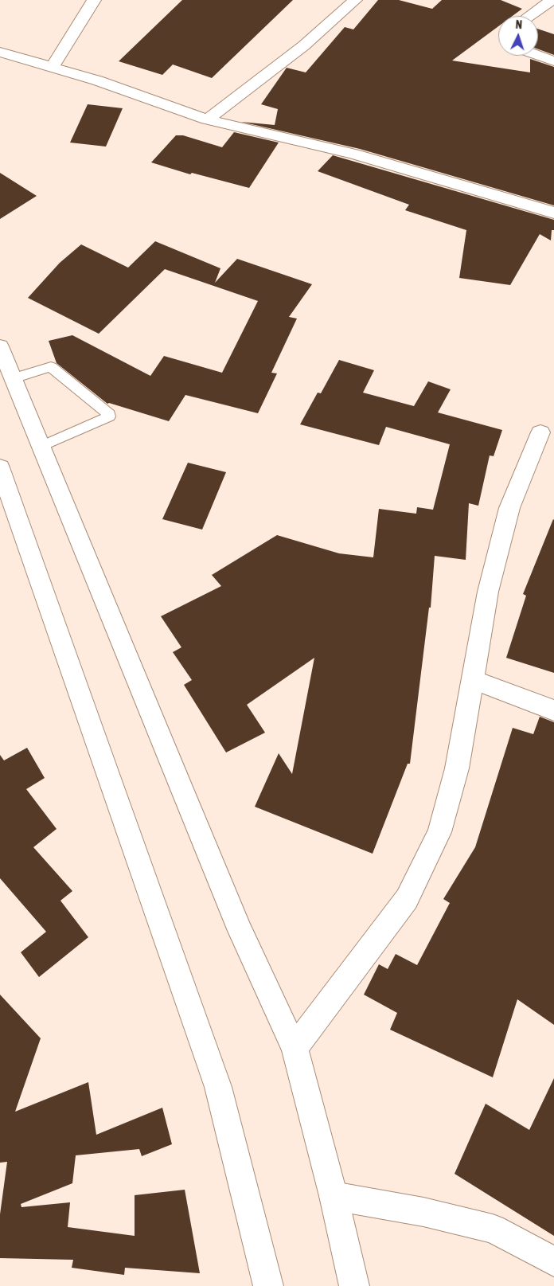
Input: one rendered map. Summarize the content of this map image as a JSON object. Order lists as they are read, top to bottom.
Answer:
{
  "north": "top"
}
